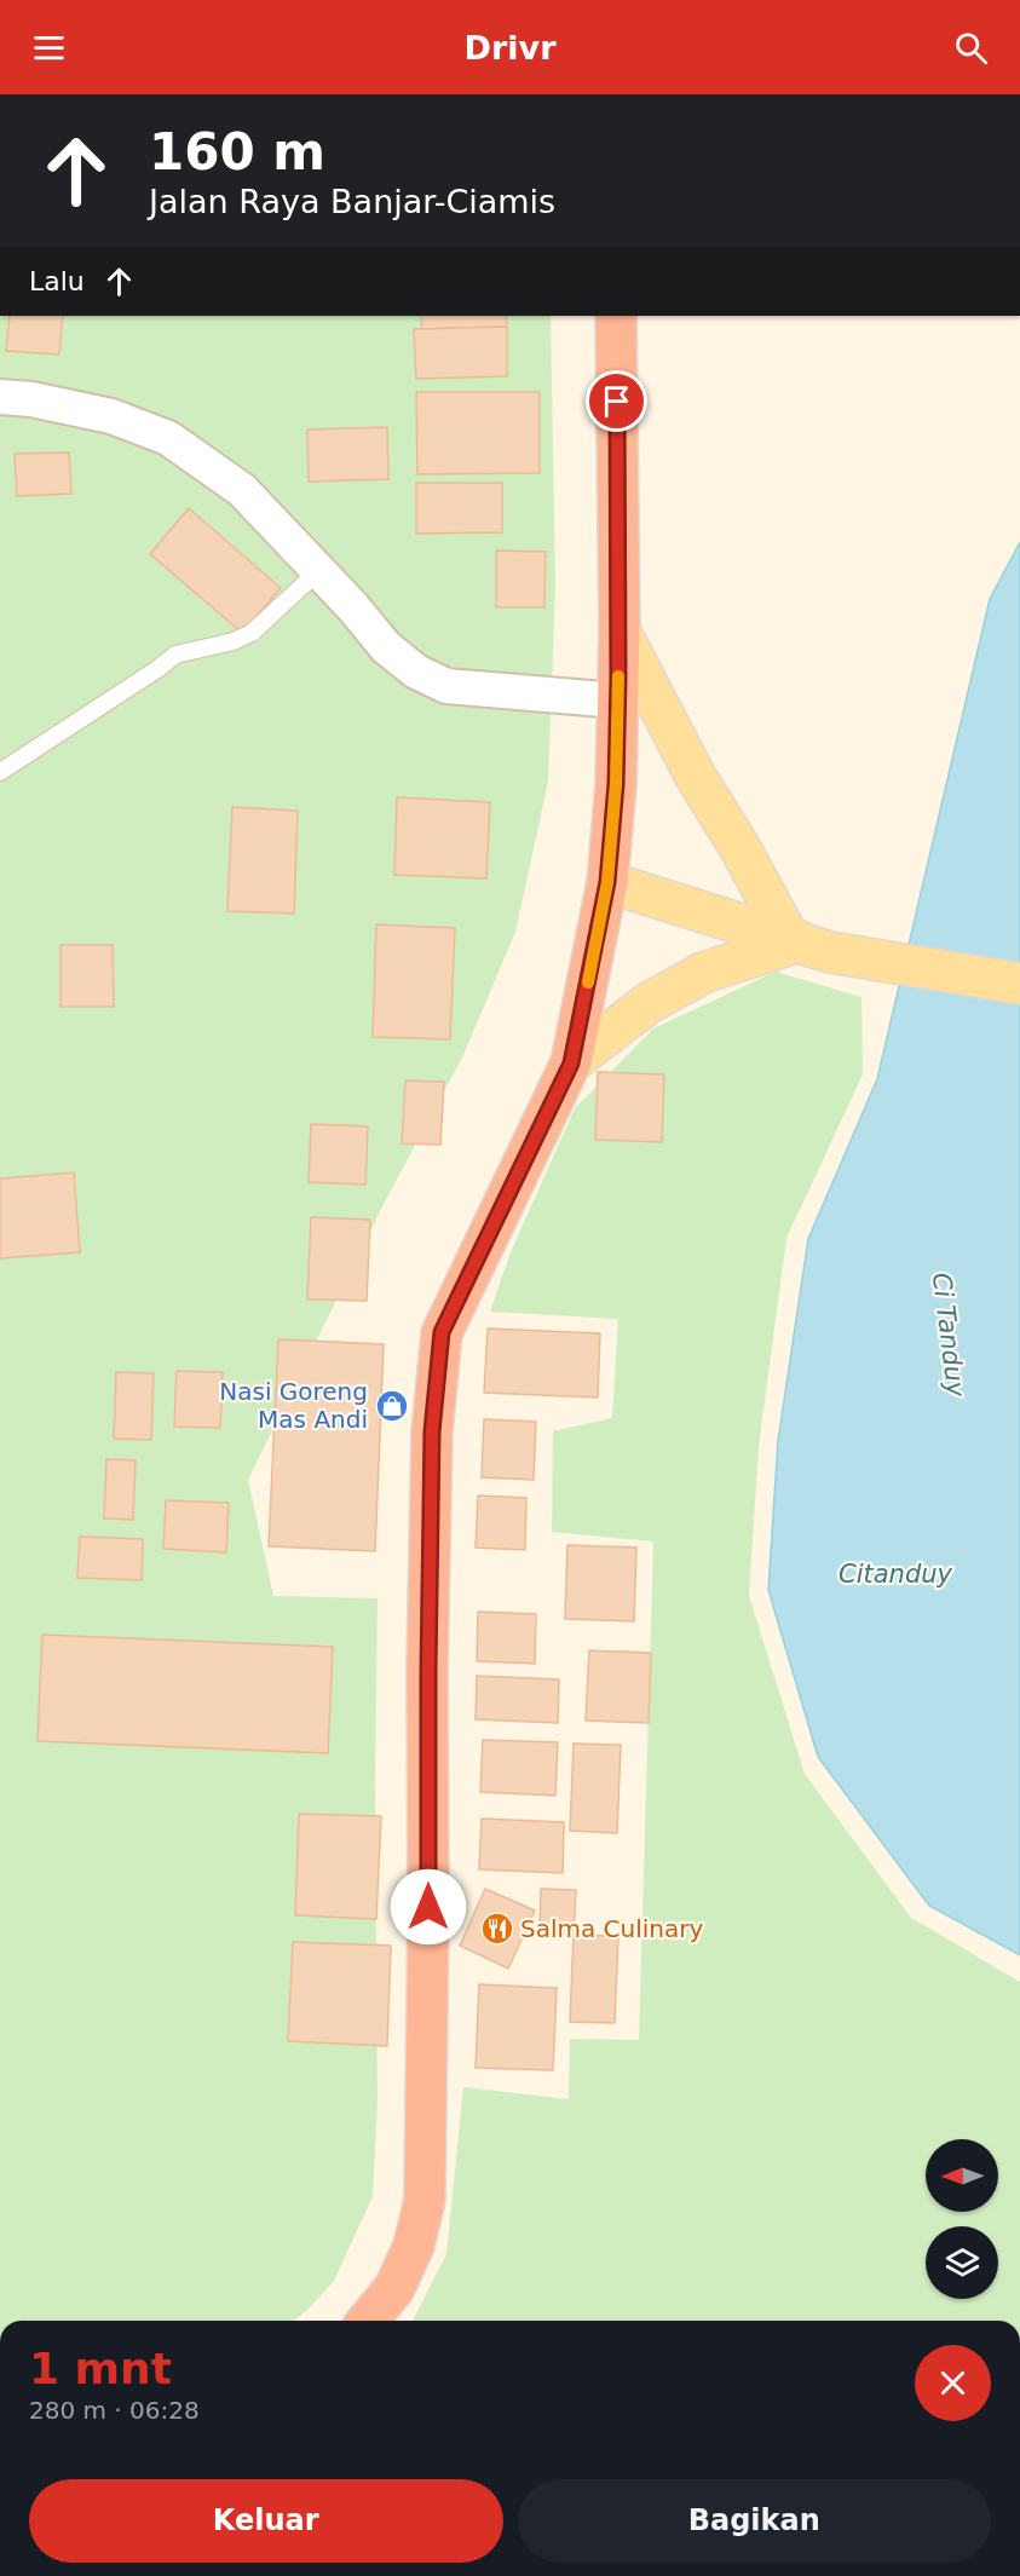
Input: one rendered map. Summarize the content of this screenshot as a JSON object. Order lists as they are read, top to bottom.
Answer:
{
  "water": ["Ci Tanduy", "Citanduy"],
  "places": {
    "shop": ["Nasi Goreng Mas Andi"],
    "restaurant": ["Salma Culinary"]
  },
  "north": "left",
  "page": {
    "header": "Drivr",
    "turn": ["160 m", "Jalan Raya Banjar-Ciamis"],
    "then": "Lalu",
    "heading": ["1 mnt", "280 m · 06:28"],
    "buttons": ["Keluar", "Bagikan"]
  }
}
